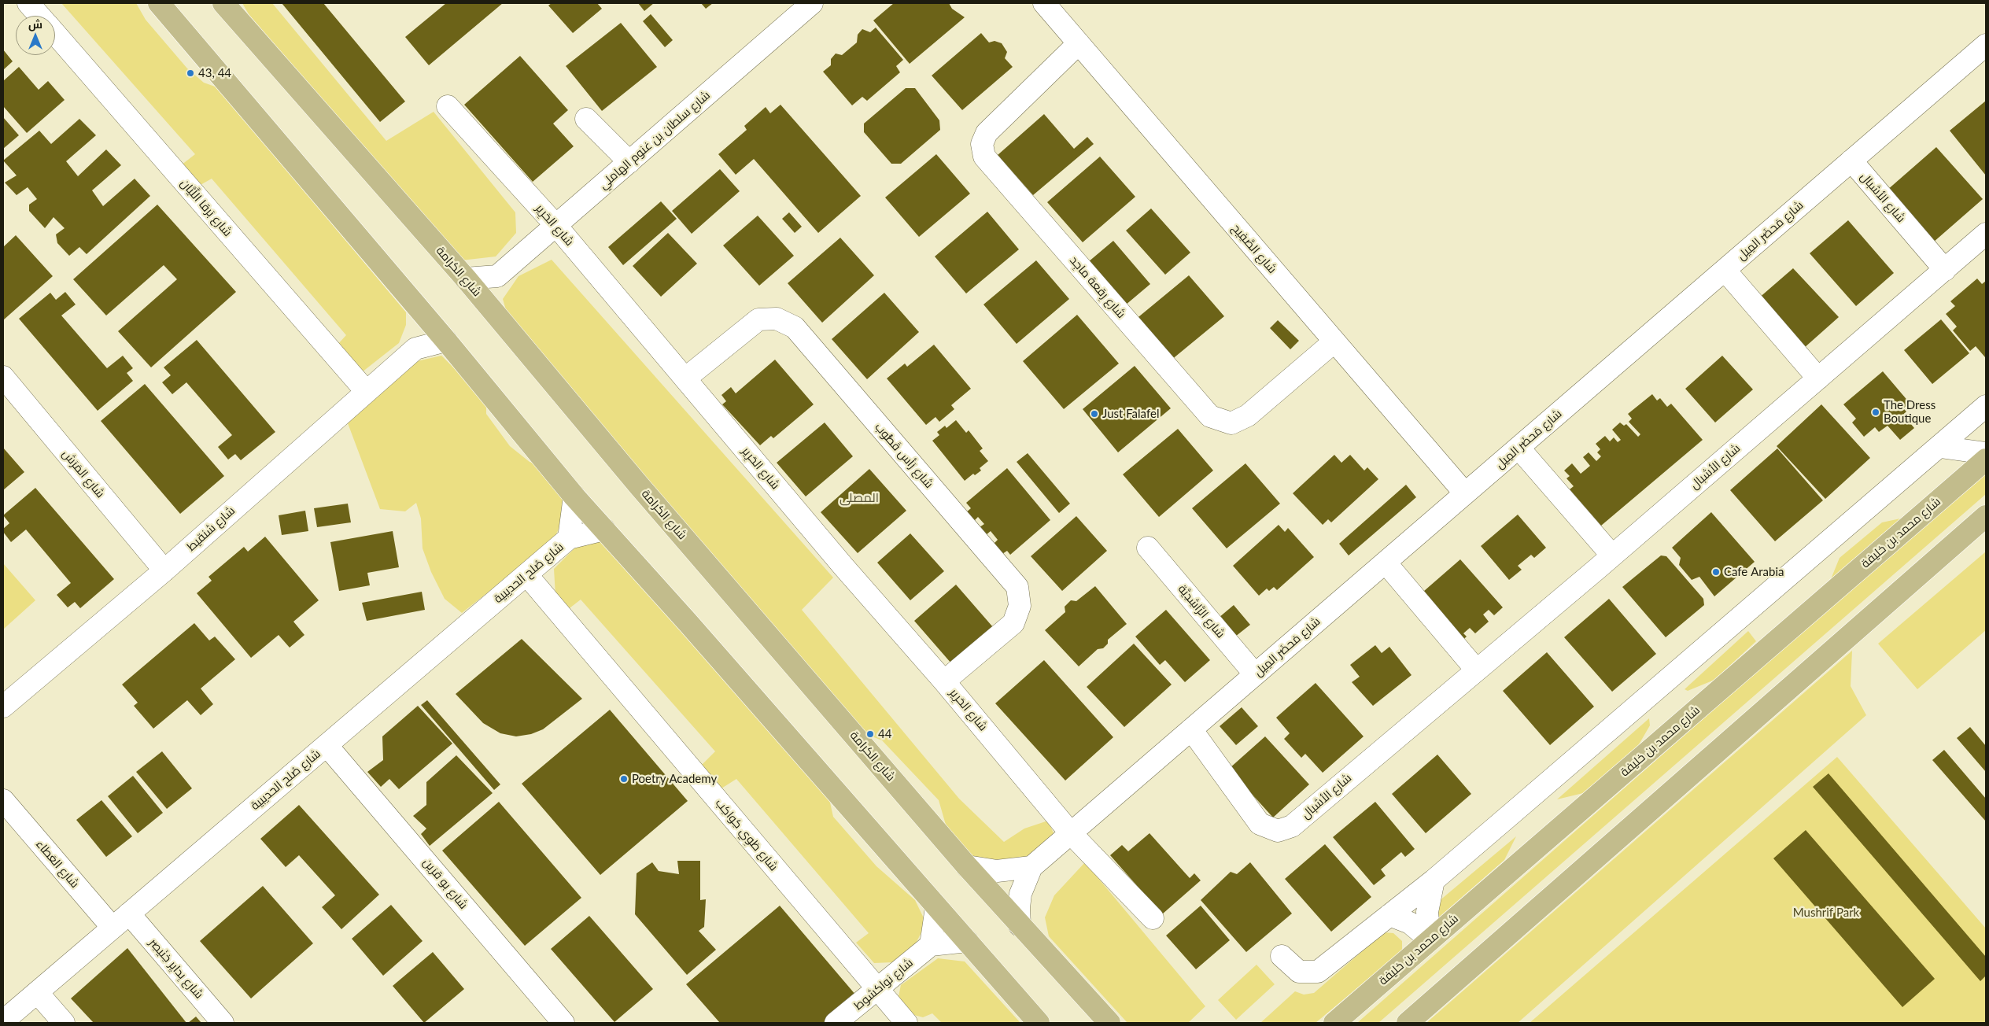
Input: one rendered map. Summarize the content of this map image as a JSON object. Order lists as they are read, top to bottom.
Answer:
{
  "streets": {
    "main road": ["شارع الكرامة", "شارع محمد بن خليفة"],
    "street": [
      "شارع سلطان بن غنوم الهاملي",
      "شارع الأشبال",
      "شارع بَرقا اللَّيَّان",
      "شارع الحَرِير",
      "شارع مَحضَر المِيل",
      "شارع الصَّفِيح",
      "شارع رِقعة ماجِد",
      "شارع رَأس قَطُّوب",
      "شارع المَرَش",
      "شارع شنقيط",
      "شارع صُلح الحديبية",
      "شارع الرَّاشِدِيَّة",
      "شارع طَوِي كِواكِب",
      "شارع العَطاء",
      "شارع بو قرَين",
      "شارع بِدايِر خِنَيصِر",
      "شارع نواكشوط"
    ]
  },
  "crossings": [
    ["شارع سلطان بن غنوم الهاملي", "شارع الحَرِير"],
    ["شارع الأشبال", "شارع مَحضَر المِيل"],
    ["شارع بَرقا اللَّيَّان", "شارع شنقيط"],
    ["شارع الحَرِير", "شارع مَحضَر المِيل"],
    ["شارع الحَرِير", "شارع رَأس قَطُّوب"],
    ["شارع مَحضَر المِيل", "شارع الصَّفِيح"],
    ["شارع مَحضَر المِيل", "شارع الكرامة"],
    ["شارع مَحضَر المِيل", "شارع الرَّاشِدِيَّة"],
    ["شارع الصَّفِيح", "شارع رِقعة ماجِد"],
    ["شارع المَرَش", "شارع شنقيط"],
    ["شارع صُلح الحديبية", "شارع طَوِي كِواكِب"],
    ["شارع صُلح الحديبية", "شارع العَطاء"],
    ["شارع صُلح الحديبية", "شارع بو قرَين"],
    ["شارع صُلح الحديبية", "شارع بِدايِر خِنَيصِر"],
    ["شارع طَوِي كِواكِب", "شارع نواكشوط"]
  ],
  "districts": ["المصلى"],
  "parks": ["Mushrif Park"],
  "places": [
    "43, 44",
    "The Dress Boutique",
    "Just Falafel",
    "Cafe Arabia",
    "44",
    "Poetry Academy"
  ],
  "north": "top"
}
